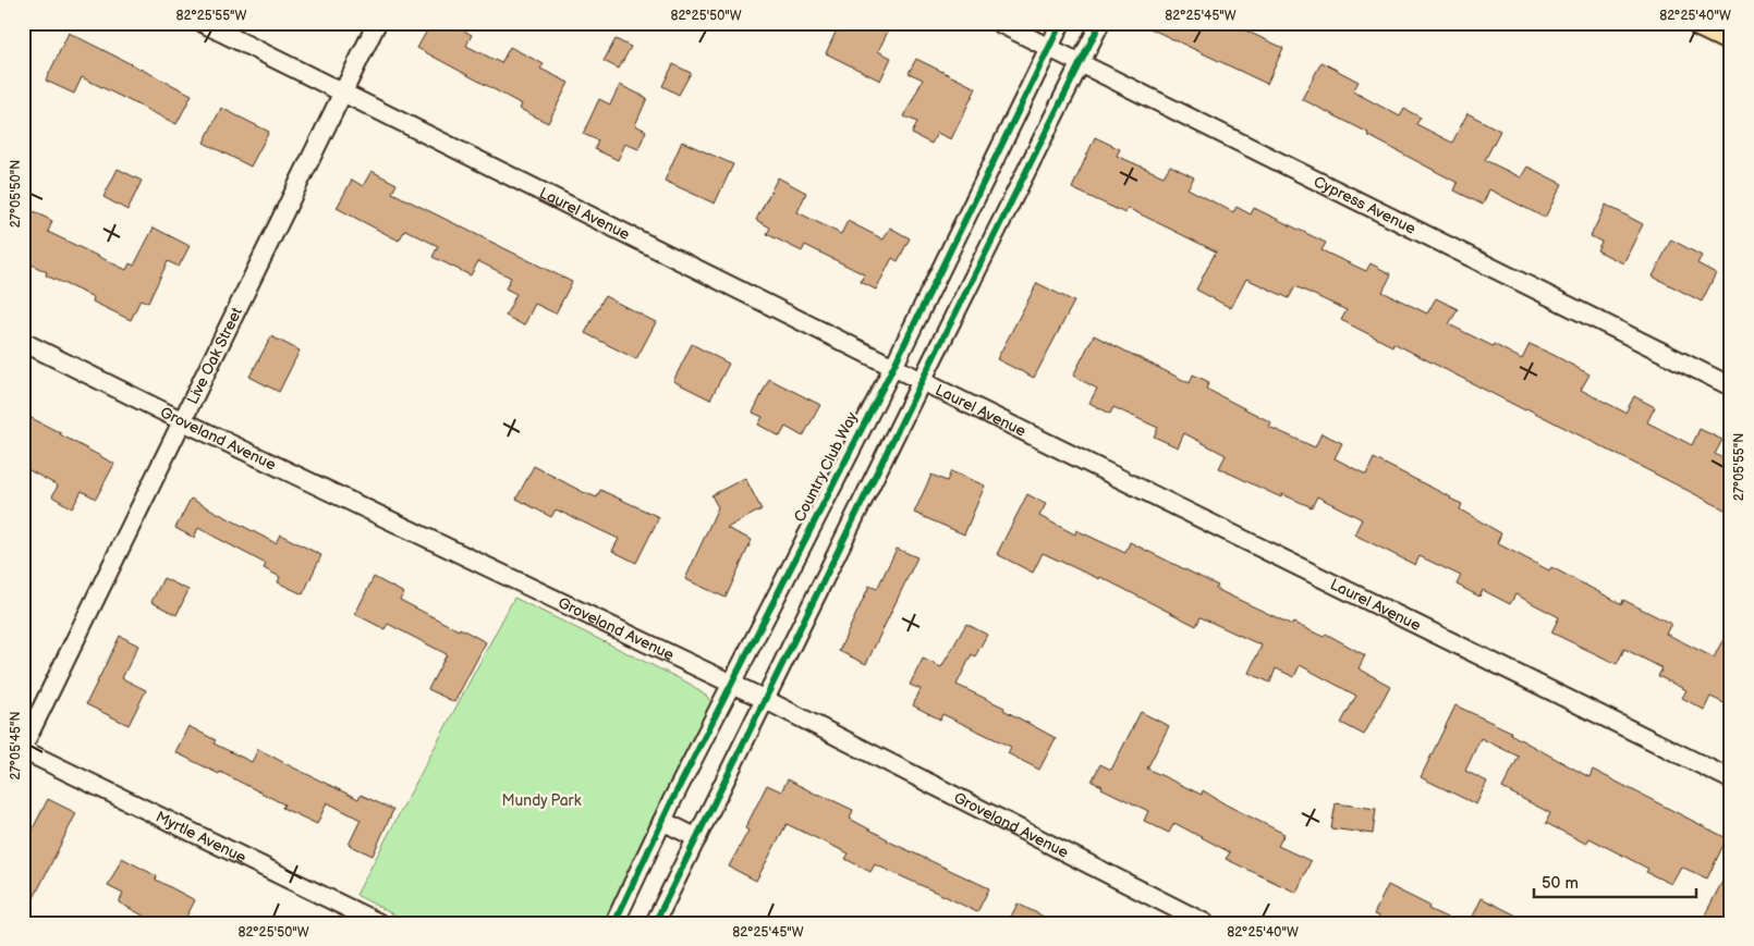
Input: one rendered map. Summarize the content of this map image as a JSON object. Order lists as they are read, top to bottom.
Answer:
{
  "streets": {
    "street": [
      "Cypress Avenue",
      "Laurel Avenue",
      "Live Oak Street",
      "Groveland Avenue",
      "Country Club Way",
      "Myrtle Avenue"
    ]
  },
  "crossings": [
    ["Cypress Avenue", "Country Club Way"],
    ["Laurel Avenue", "Live Oak Street"],
    ["Laurel Avenue", "Country Club Way"],
    ["Live Oak Street", "Groveland Avenue"],
    ["Live Oak Street", "Myrtle Avenue"],
    ["Groveland Avenue", "Country Club Way"]
  ],
  "parks": ["Mundy Park"],
  "scale_bar": "50 m",
  "coordinates": [
    "82°25'55\"W",
    "82°25'50\"W",
    "82°25'45\"W",
    "82°25'40\"W",
    "27°05'50\"N",
    "27°05'55\"N",
    "27°05'45\"N"
  ]
}
